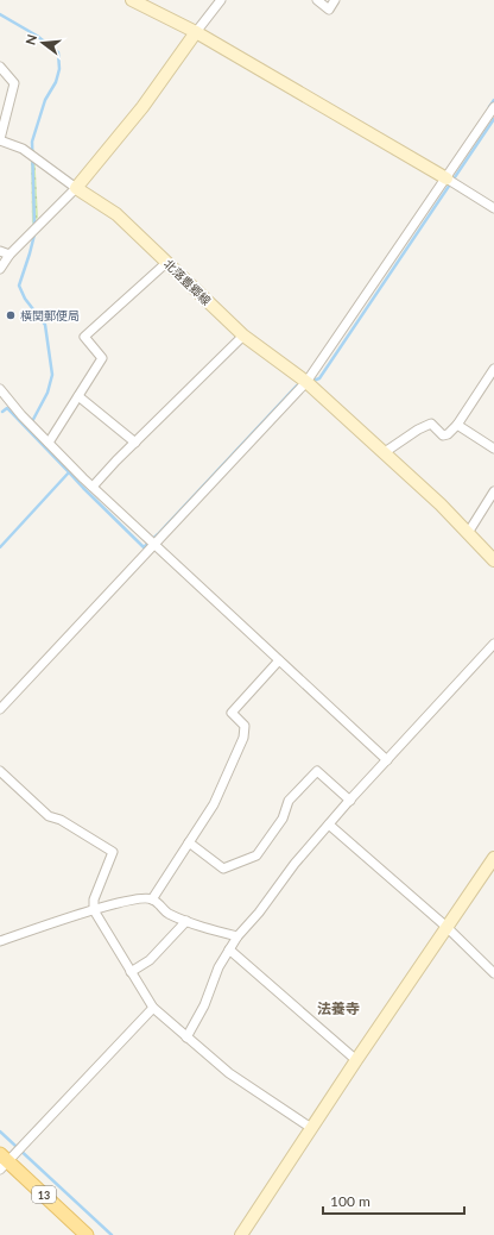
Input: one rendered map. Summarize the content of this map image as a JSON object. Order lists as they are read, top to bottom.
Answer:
{
  "streets": {
    "main road": ["北落豊郷線", "13"]
  },
  "districts": ["法養寺"],
  "places": ["横関郵便局"],
  "scale_bar": "100 m",
  "north": "left"
}
